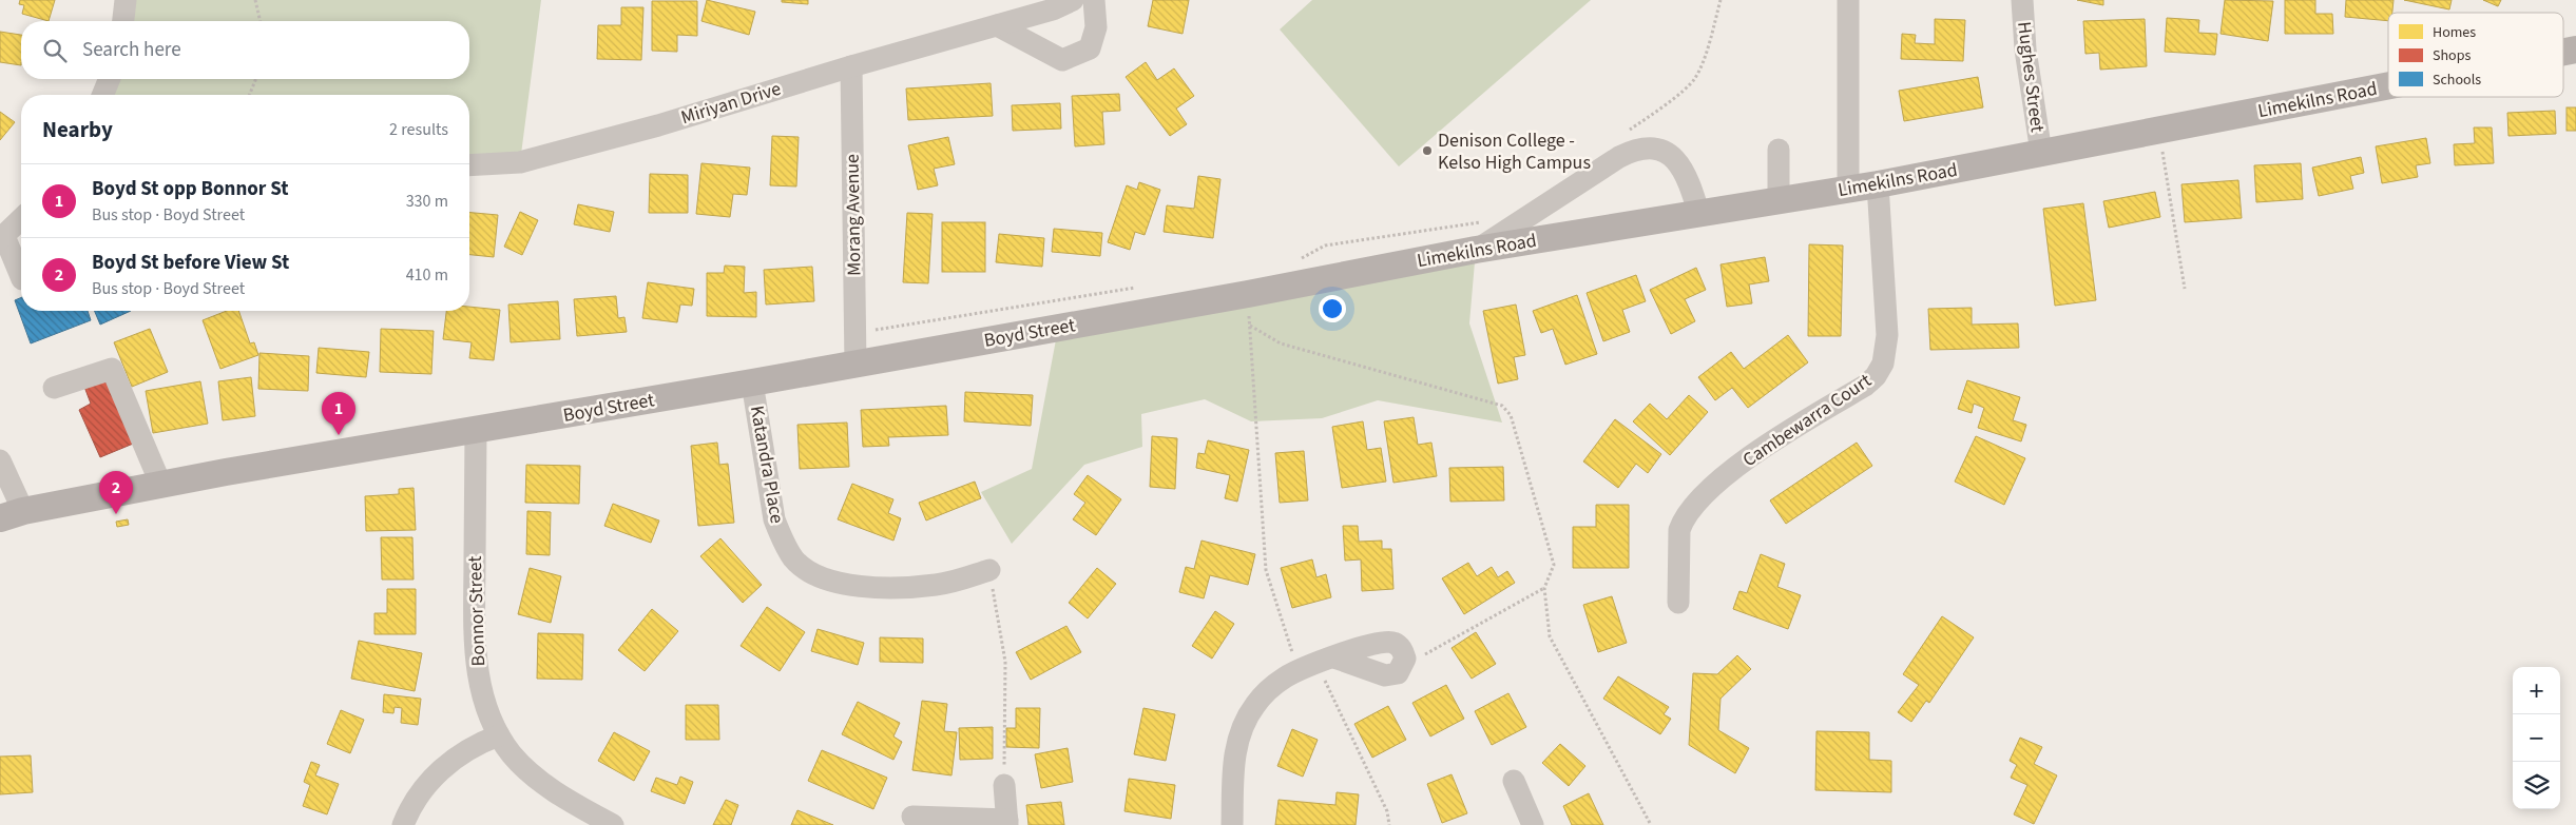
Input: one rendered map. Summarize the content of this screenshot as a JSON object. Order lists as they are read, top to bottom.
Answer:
{
  "streets": {
    "main road": ["Limekilns Road", "Boyd Street"],
    "street": [
      "Hughes Street",
      "Miriyan Drive",
      "Morang Avenue",
      "Cambewarra Court",
      "Katandra Place",
      "Bonnor Street"
    ]
  },
  "crossings": [
    ["Hughes Street", "Limekilns Road"],
    ["Limekilns Road", "Boyd Street"],
    ["Limekilns Road", "Cambewarra Court"],
    ["Miriyan Drive", "Morang Avenue"],
    ["Morang Avenue", "Boyd Street"],
    ["Boyd Street", "Katandra Place"],
    ["Boyd Street", "Bonnor Street"]
  ],
  "places": ["Denison College - Kelso High Campus"],
  "legend": ["Homes", "Shops", "Schools"],
  "page": {
    "search": "Search here",
    "heading": ["Nearby", "2 results"],
    "list": [
      {
        "mark": "1",
        "name": "Boyd St opp Bonnor St",
        "note": "Bus stop · Boyd Street",
        "value": "330 m"
      },
      {
        "mark": "2",
        "name": "Boyd St before View St",
        "note": "Bus stop · Boyd Street",
        "value": "410 m"
      }
    ],
    "pins": ["1", "2"],
    "map_buttons": ["+", "−"]
  }
}
